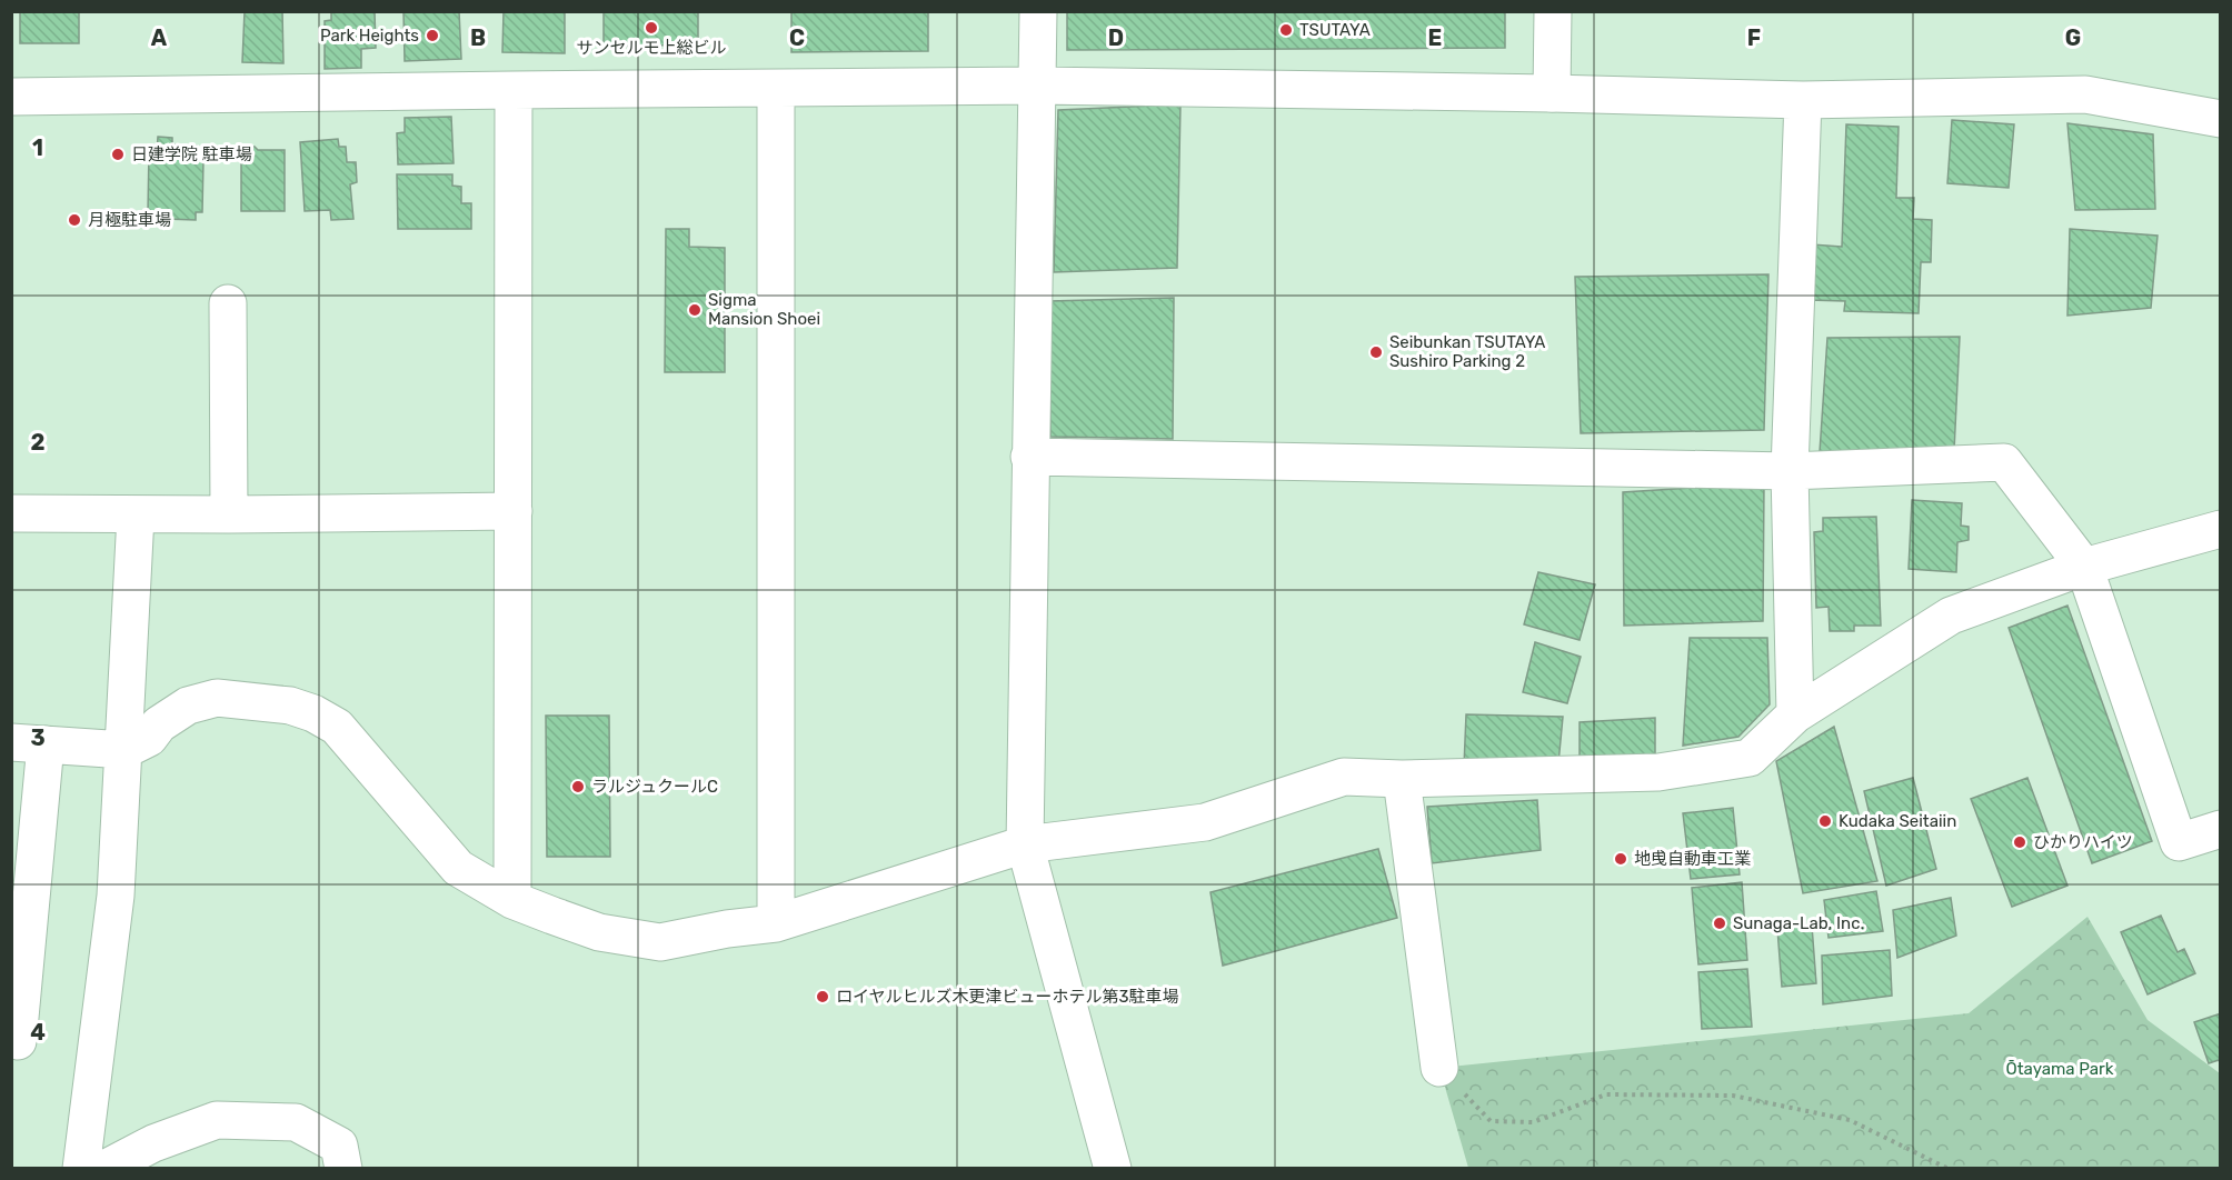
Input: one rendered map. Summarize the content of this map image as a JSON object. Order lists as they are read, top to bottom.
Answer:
{
  "parks": ["Ōtayama Park"],
  "places": [
    "サンセルモ上総ビル",
    "TSUTAYA",
    "Park Heights",
    "日建学院 駐車場",
    "月極駐車場",
    "Sigma Mansion Shoei",
    "Seibunkan TSUTAYA Sushiro Parking 2",
    "ラルジュクールC",
    "Kudaka Seitaiin",
    "ひかりハイツ",
    "地曵自動車工業",
    "Sunaga-Lab, Inc.",
    "ロイヤルヒルズ木更津ビューホテル第3駐車場"
  ],
  "grid": {
    "columns": [
      "A",
      "B",
      "C",
      "D",
      "E",
      "F",
      "G"
    ],
    "rows": [
      "1",
      "2",
      "3",
      "4"
    ]
  }
}
